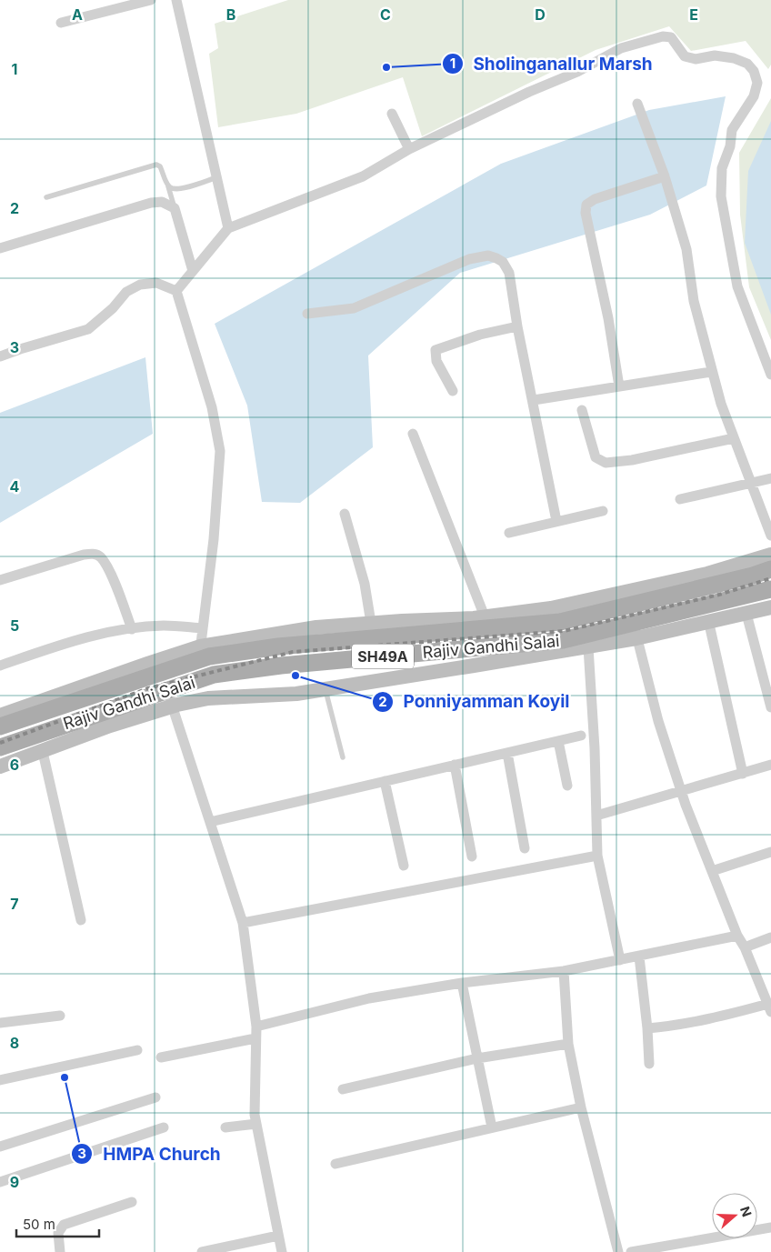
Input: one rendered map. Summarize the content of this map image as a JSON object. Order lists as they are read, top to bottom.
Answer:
{
  "streets": {
    "main road": ["Rajiv Gandhi Salai", "SH49A"]
  },
  "places": ["Sholinganallur Marsh", "Ponniyamman Koyil", "HMPA Church"],
  "scale_bar": "50 m",
  "north": "right",
  "grid": {
    "columns": [
      "A",
      "B",
      "C",
      "D",
      "E"
    ],
    "rows": [
      "1",
      "2",
      "3",
      "4",
      "5",
      "6",
      "7",
      "8",
      "9"
    ]
  }
}
